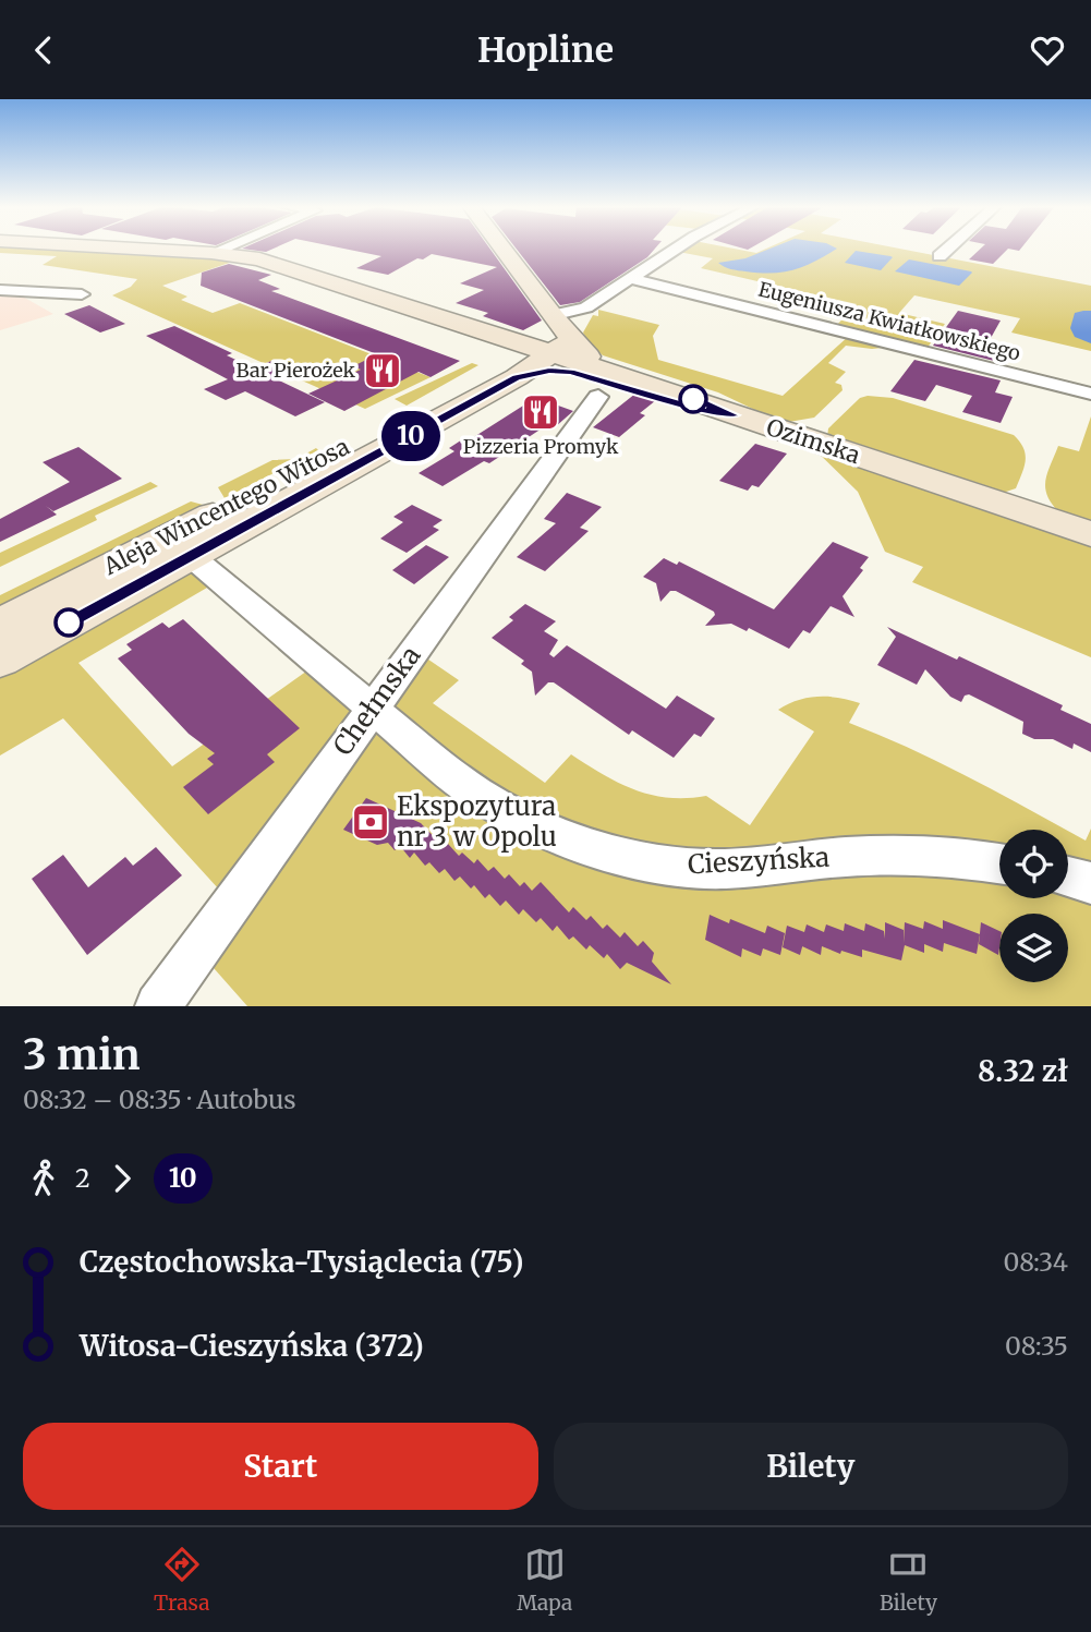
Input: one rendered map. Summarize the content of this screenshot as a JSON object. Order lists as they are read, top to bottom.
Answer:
{
  "streets": {
    "main road": ["Ozimska", "Aleja Wincentego Witosa"],
    "street": ["Eugeniusza Kwiatkowskiego", "Chełmska", "Cieszyńska"]
  },
  "crossings": [
    ["Ozimska", "Aleja Wincentego Witosa"],
    ["Ozimska", "Chełmska"],
    ["Aleja Wincentego Witosa", "Chełmska"],
    ["Aleja Wincentego Witosa", "Cieszyńska"],
    ["Chełmska", "Cieszyńska"]
  ],
  "places": {
    "restaurant": ["Bar Pierożek", "Pizzeria Promyk"],
    "bank": ["Ekspozytura nr 3 w Opolu"]
  },
  "lines": ["bus line 10"],
  "page": {
    "header": "Hopline",
    "on_map": "10",
    "heading": ["3 min", "08:32 – 08:35 · Autobus", "8.32 zł"],
    "legs": ["2", "10"],
    "list": [
      {
        "name": "Częstochowska-Tysiąclecia (75)",
        "value": "08:34"
      },
      {
        "name": "Witosa-Cieszyńska (372)",
        "value": "08:35"
      }
    ],
    "buttons": ["Start", "Bilety"],
    "tabs": ["Trasa", "Mapa", "Bilety"]
  }
}
